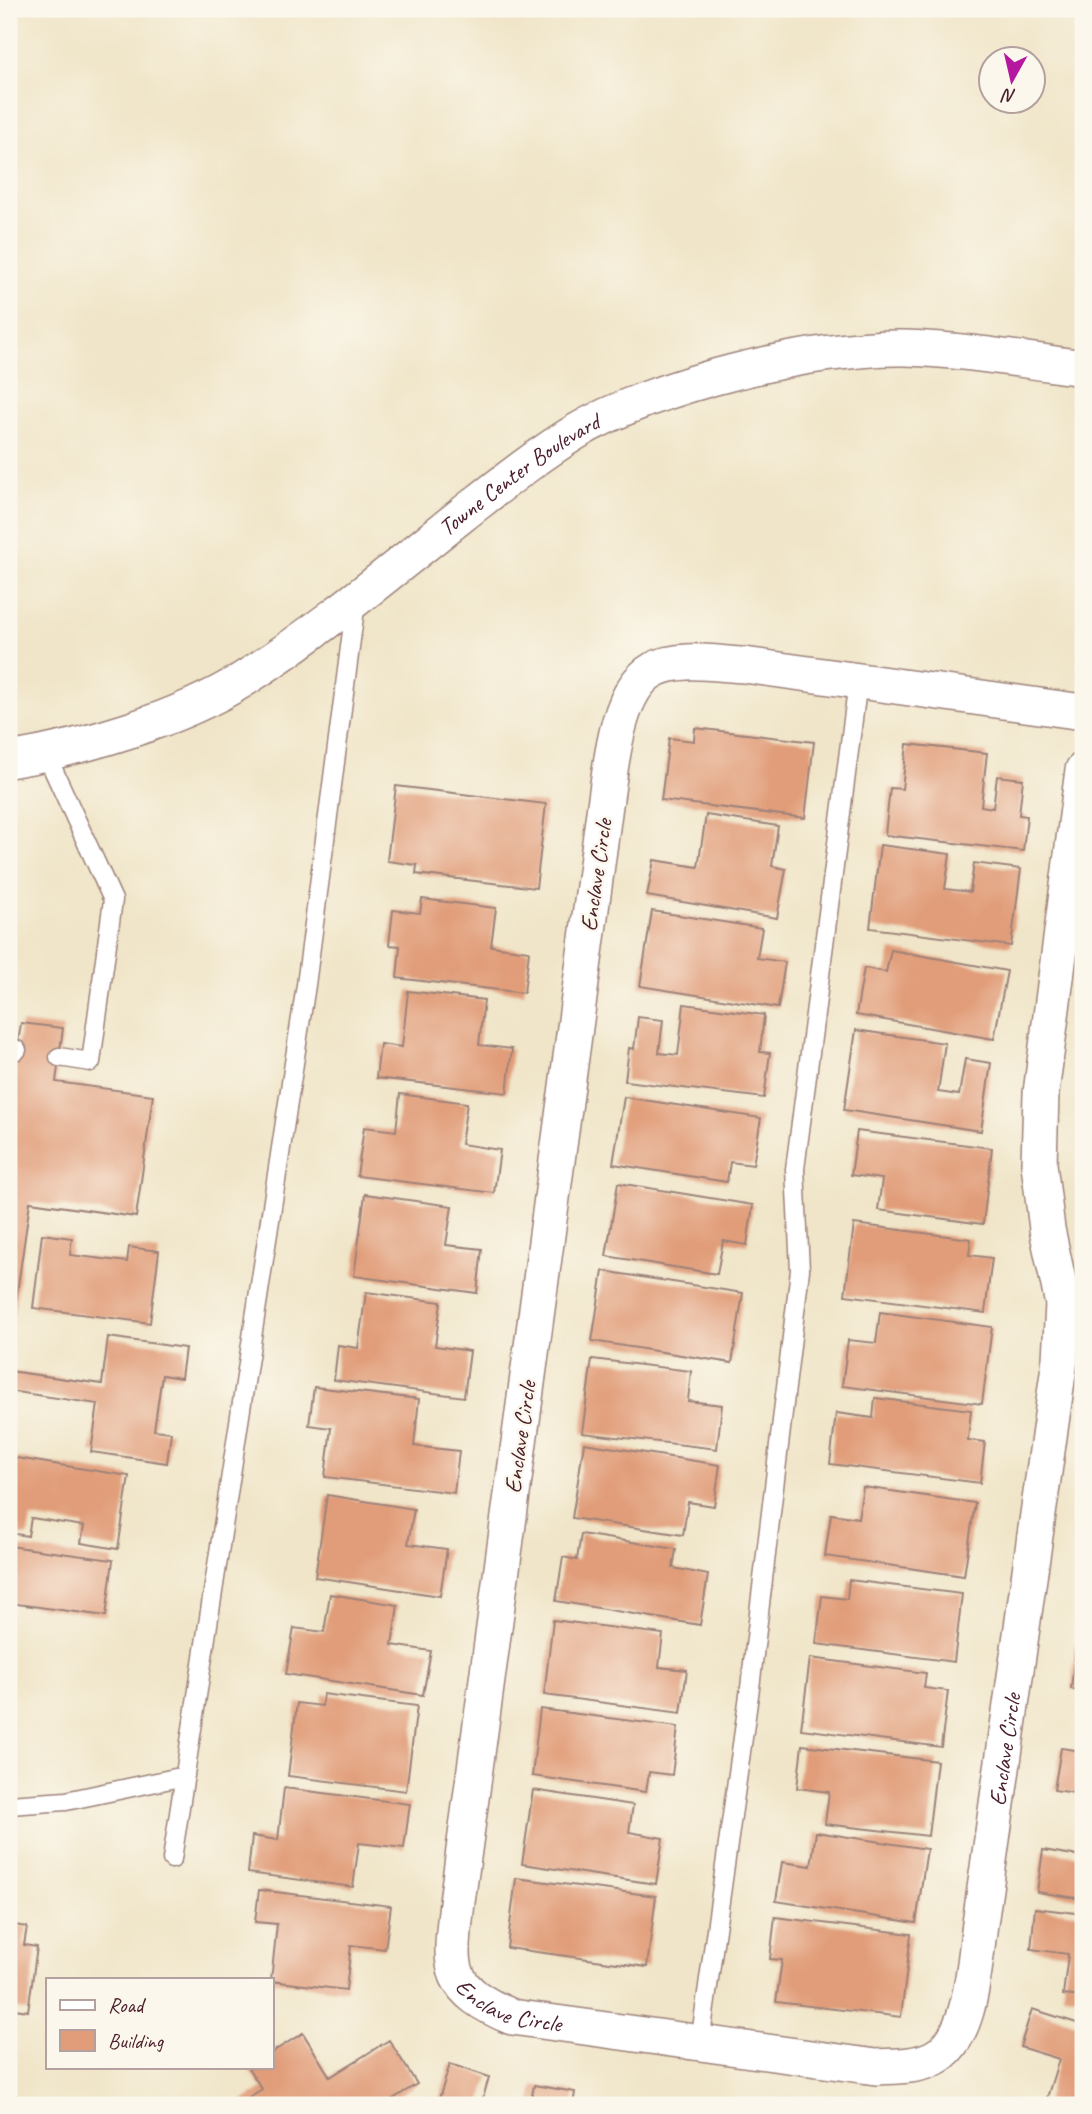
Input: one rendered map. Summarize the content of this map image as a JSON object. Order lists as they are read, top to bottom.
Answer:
{
  "streets": {
    "street": ["Towne Center Boulevard", "Enclave Circle"]
  },
  "legend": ["Road", "Building"],
  "north": "bottom"
}
